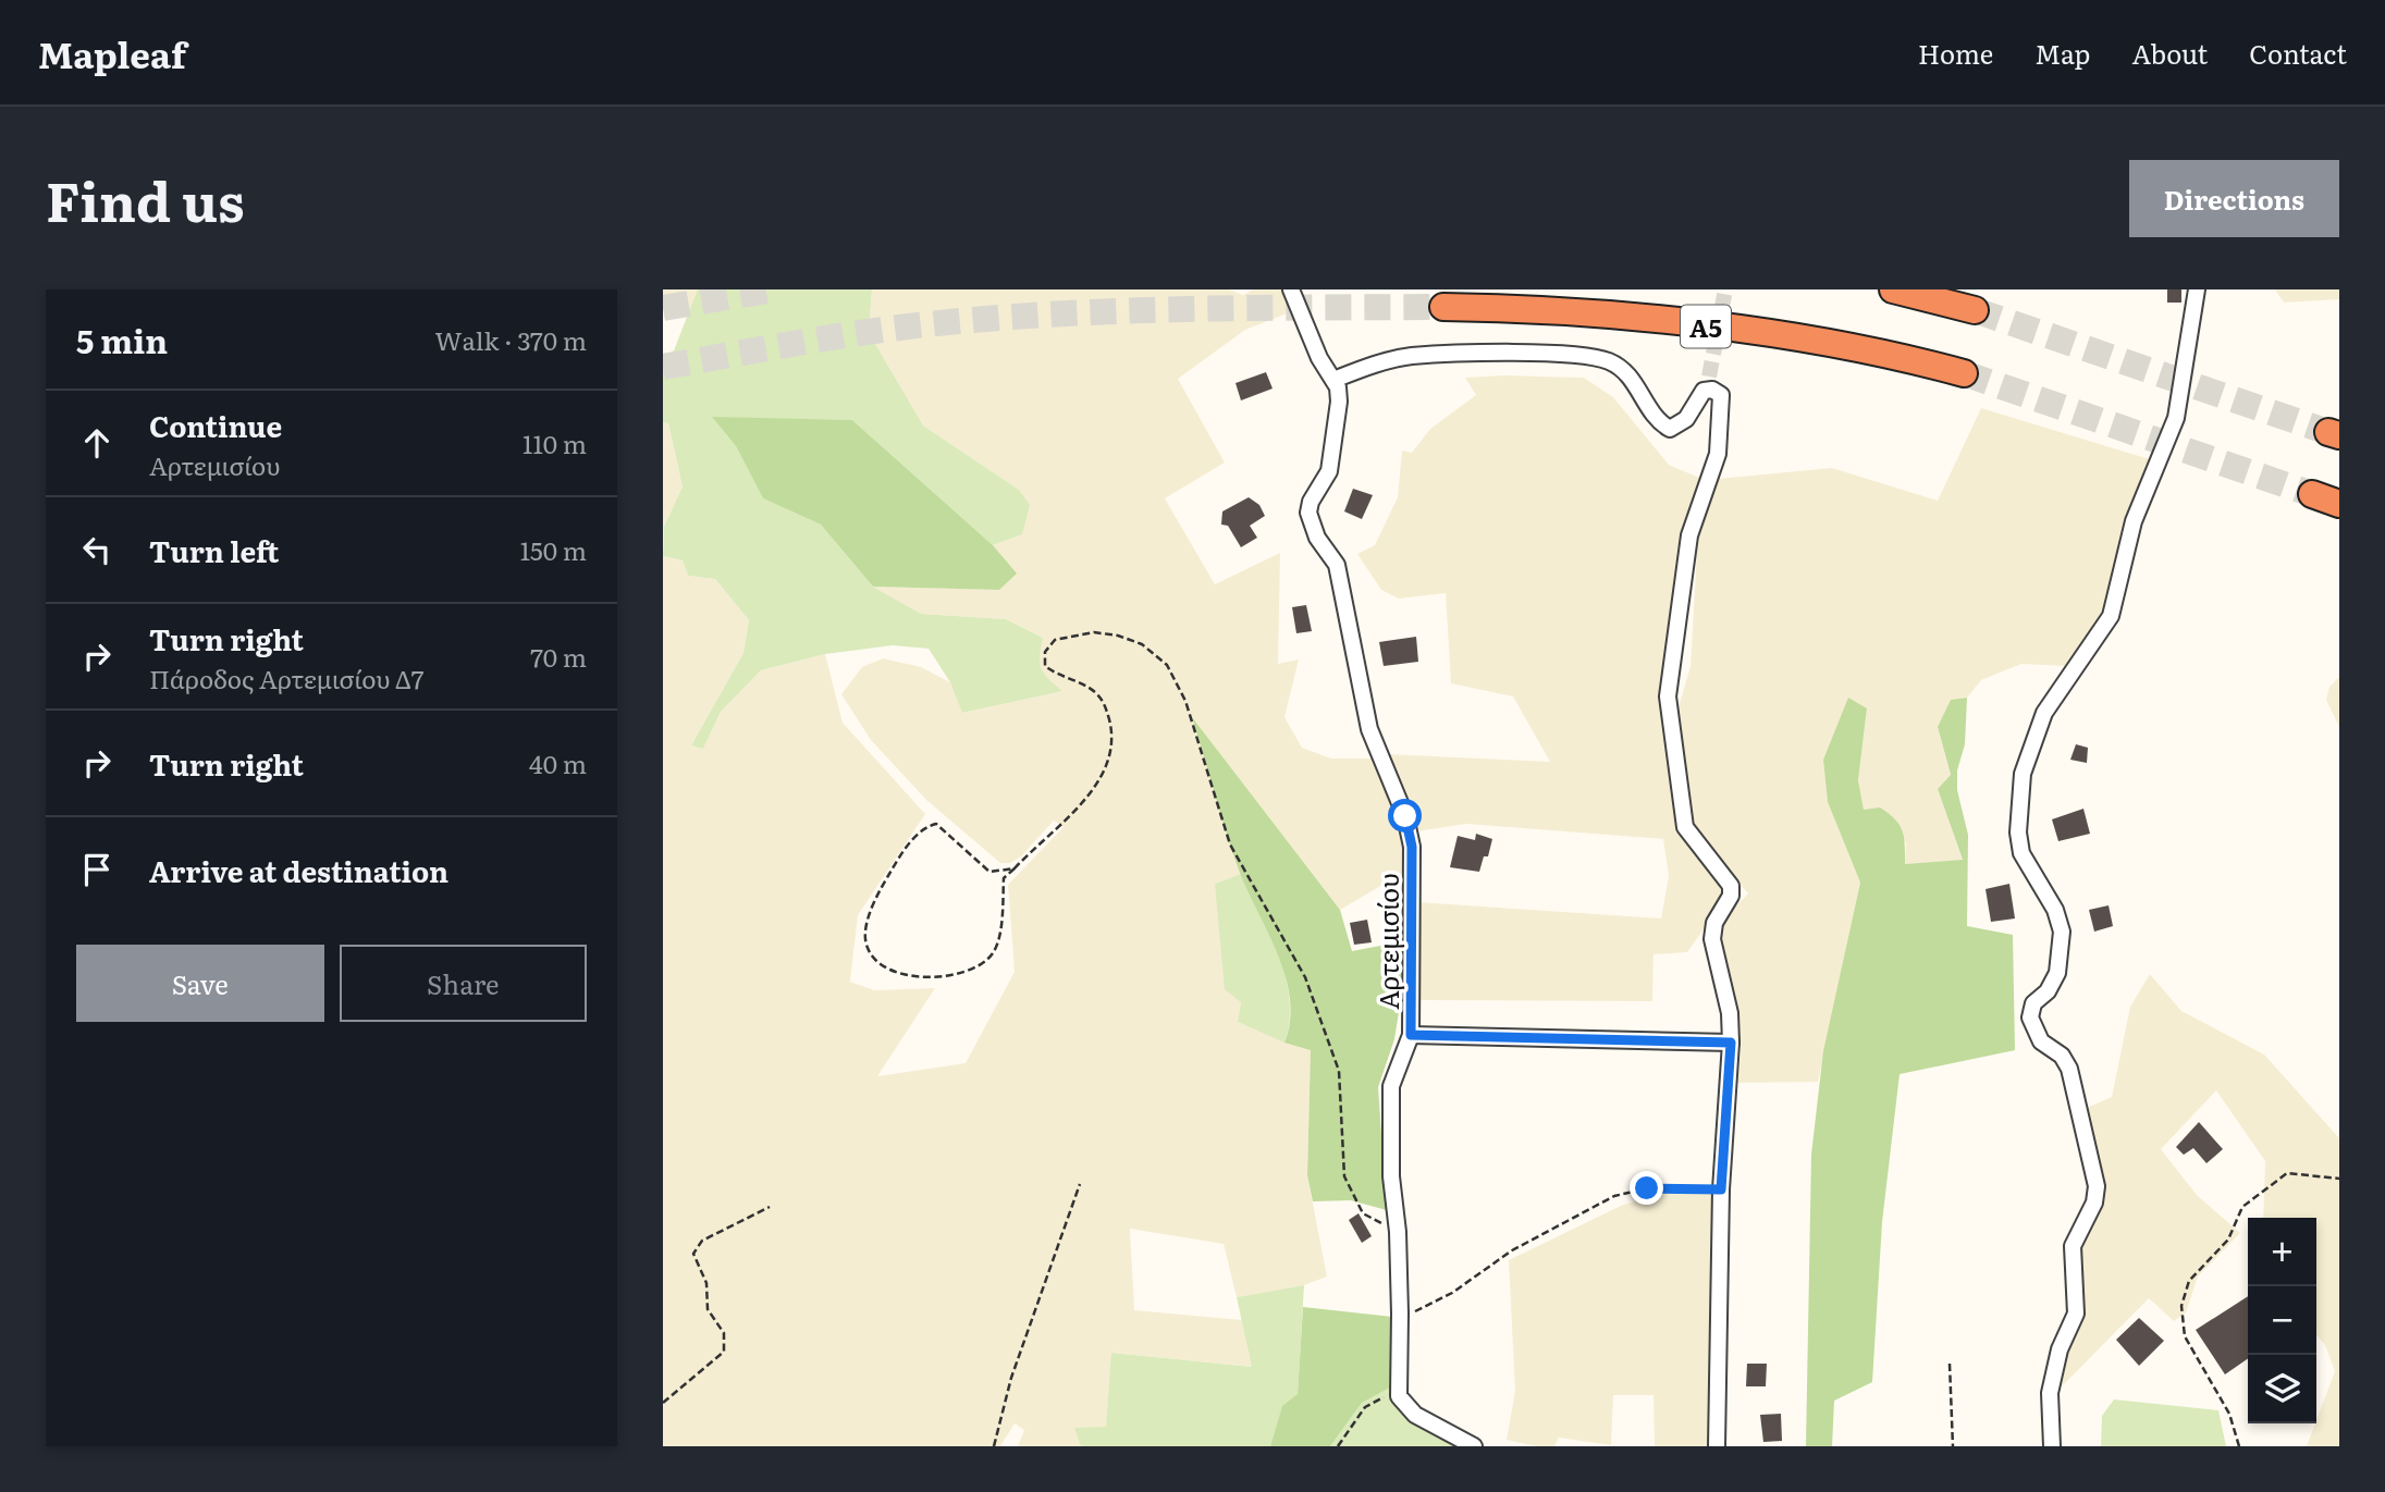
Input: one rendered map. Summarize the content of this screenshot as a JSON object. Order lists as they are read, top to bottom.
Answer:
{
  "streets": {
    "highway": ["Α5"],
    "street": ["Αρτεμισίου"]
  },
  "page": {
    "header": "Mapleaf",
    "nav": [
      "Home",
      "Map",
      "About",
      "Contact"
    ],
    "title": "Find us",
    "buttons": [
      "Directions",
      ["Save", "Share"]
    ],
    "heading": ["5 min", "Walk · 370 m"],
    "list": [
      ["Continue", "Αρτεμισίου", "110 m"],
      ["Turn left", "150 m"],
      ["Turn right", "Πάροδος Αρτεμισίου Δ7", "70 m"],
      ["Turn right", "40 m"],
      "Arrive at destination"
    ],
    "map_buttons": ["+", "−"]
  }
}
